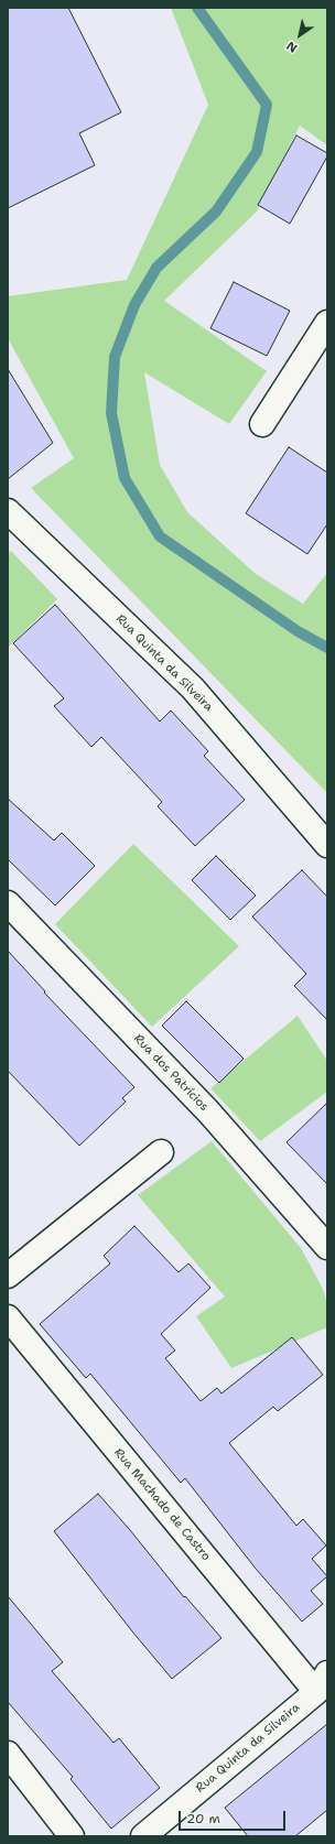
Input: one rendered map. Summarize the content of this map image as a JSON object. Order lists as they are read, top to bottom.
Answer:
{
  "streets": {
    "street": ["Rua Quinta da Silveira", "Rua dos Patrícios", "Rua Machado de Castro"]
  },
  "crossings": [
    ["Rua Quinta da Silveira", "Rua Machado de Castro"]
  ],
  "scale_bar": "20 m",
  "north": "bottom left"
}
